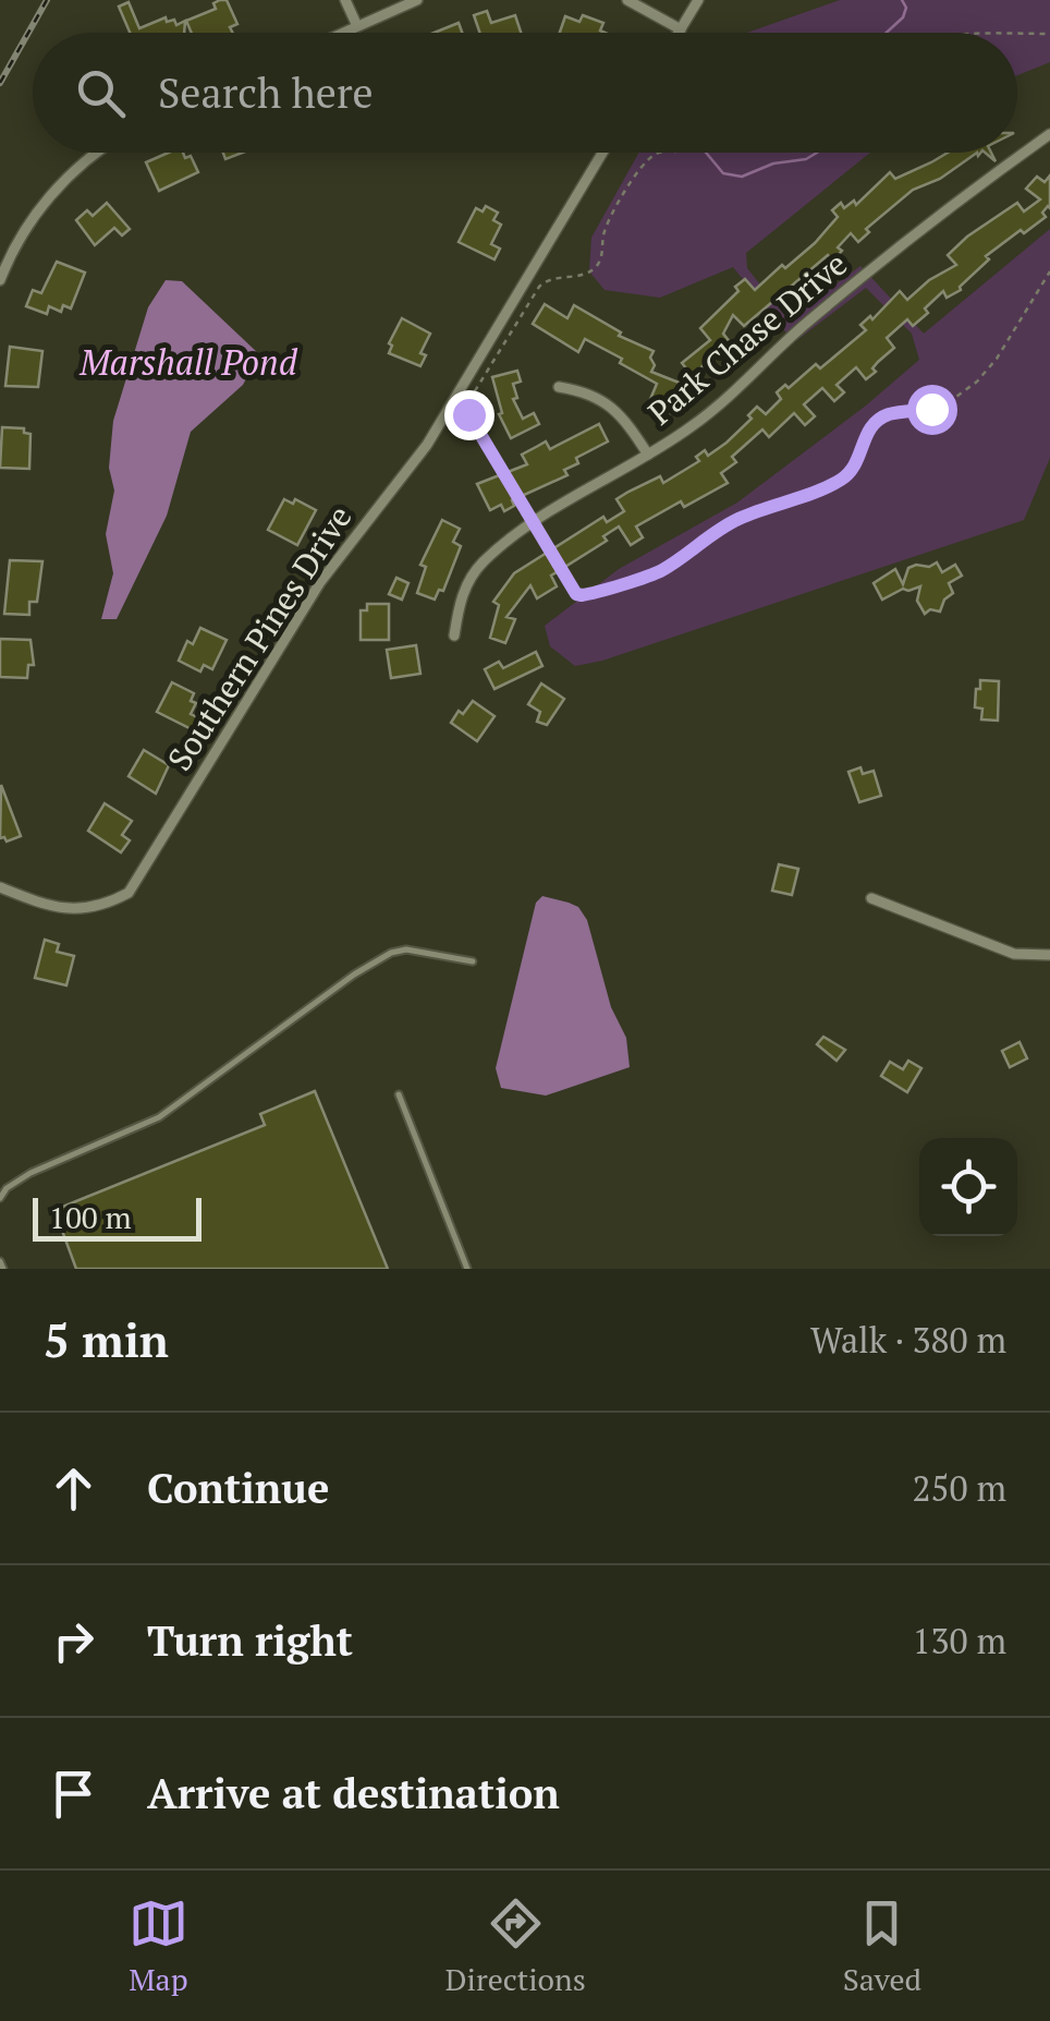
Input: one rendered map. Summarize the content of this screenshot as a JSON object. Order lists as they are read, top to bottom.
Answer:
{
  "streets": {
    "street": ["Park Chase Drive", "Southern Pines Drive"]
  },
  "water": ["Marshall Pond"],
  "scale_bar": "100 m",
  "page": {
    "search": "Search here",
    "scale": "100 m",
    "heading": ["5 min", "Walk · 380 m"],
    "list": [
      ["Continue", "250 m"],
      ["Turn right", "130 m"],
      "Arrive at destination"
    ],
    "nav": ["Map", "Directions", "Saved"]
  }
}
